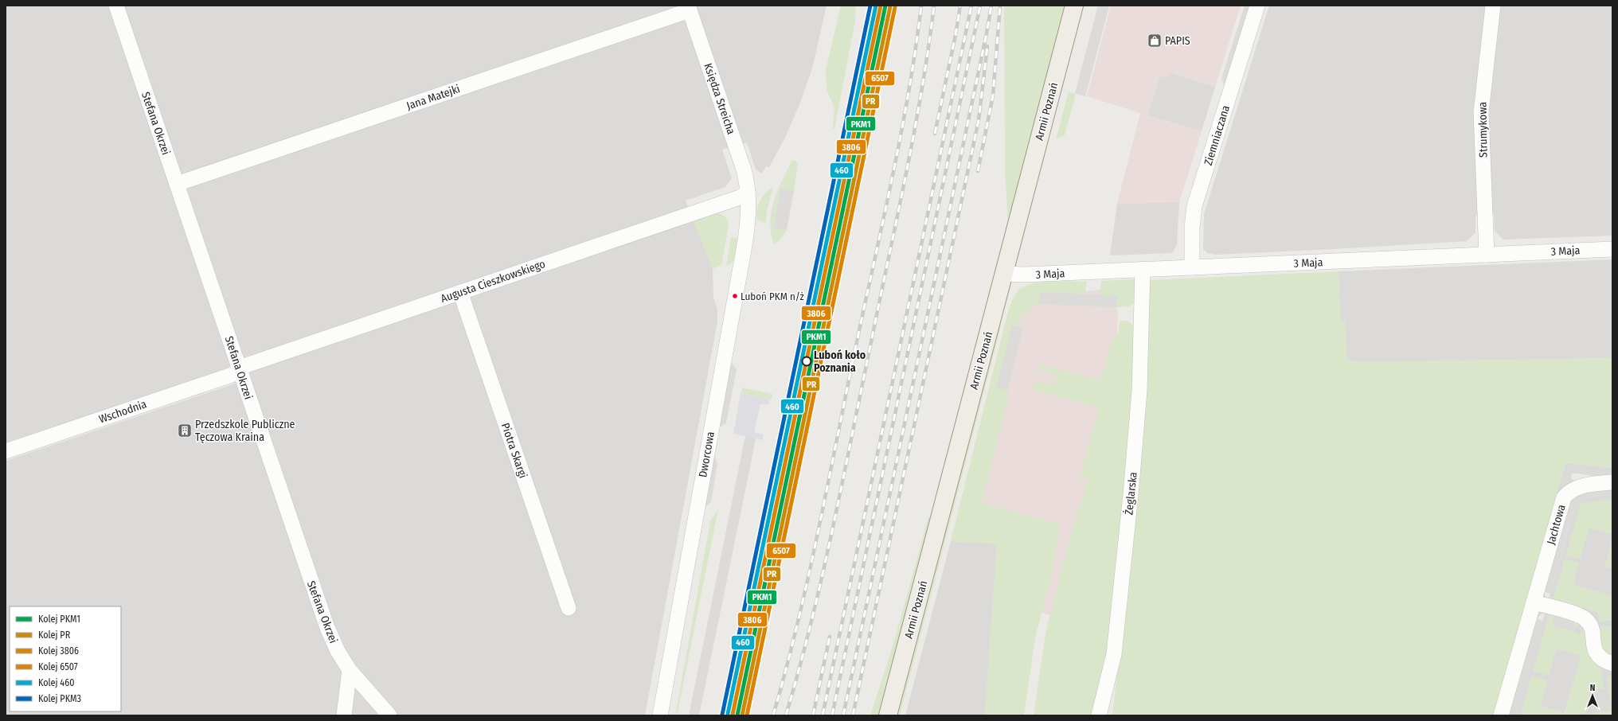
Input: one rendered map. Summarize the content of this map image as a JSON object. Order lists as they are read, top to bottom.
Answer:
{
  "streets": {
    "main road": ["Armii Poznań"],
    "street": [
      "Jana Matejki",
      "Księdza Streicha",
      "Stefana Okrzei",
      "Strumykowa",
      "Ziemniaczana",
      "3 Maja",
      "Augusta Cieszkowskiego",
      "Wschodnia",
      "Piotra Skargi",
      "Dworcowa",
      "Żeglarska",
      "Jachtowa"
    ]
  },
  "crossings": [
    ["Jana Matejki", "Księdza Streicha"],
    ["Jana Matejki", "Stefana Okrzei"],
    ["Księdza Streicha", "Augusta Cieszkowskiego"],
    ["Księdza Streicha", "Dworcowa"],
    ["Armii Poznań", "3 Maja"],
    ["Stefana Okrzei", "Augusta Cieszkowskiego"],
    ["Stefana Okrzei", "Wschodnia"],
    ["Strumykowa", "3 Maja"],
    ["Ziemniaczana", "3 Maja"],
    ["3 Maja", "Żeglarska"],
    ["Augusta Cieszkowskiego", "Wschodnia"],
    ["Augusta Cieszkowskiego", "Piotra Skargi"],
    ["Augusta Cieszkowskiego", "Dworcowa"]
  ],
  "places": {
    "shop": ["PAPIS"],
    "other": ["Luboń PKM n/ż", "Luboń koło Poznania"],
    "building": ["Przedszkole Publiczne Tęczowa Kraina"]
  },
  "lines": [
    "rail line PKM1",
    "rail line 3806",
    "rail line 460",
    "rail line PKM3",
    "rail line PR",
    "rail line 6507"
  ],
  "legend": [
    "Kolej PKM1",
    "Kolej PR",
    "Kolej 3806",
    "Kolej 6507",
    "Kolej 460",
    "Kolej PKM3"
  ],
  "north": "top"
}
